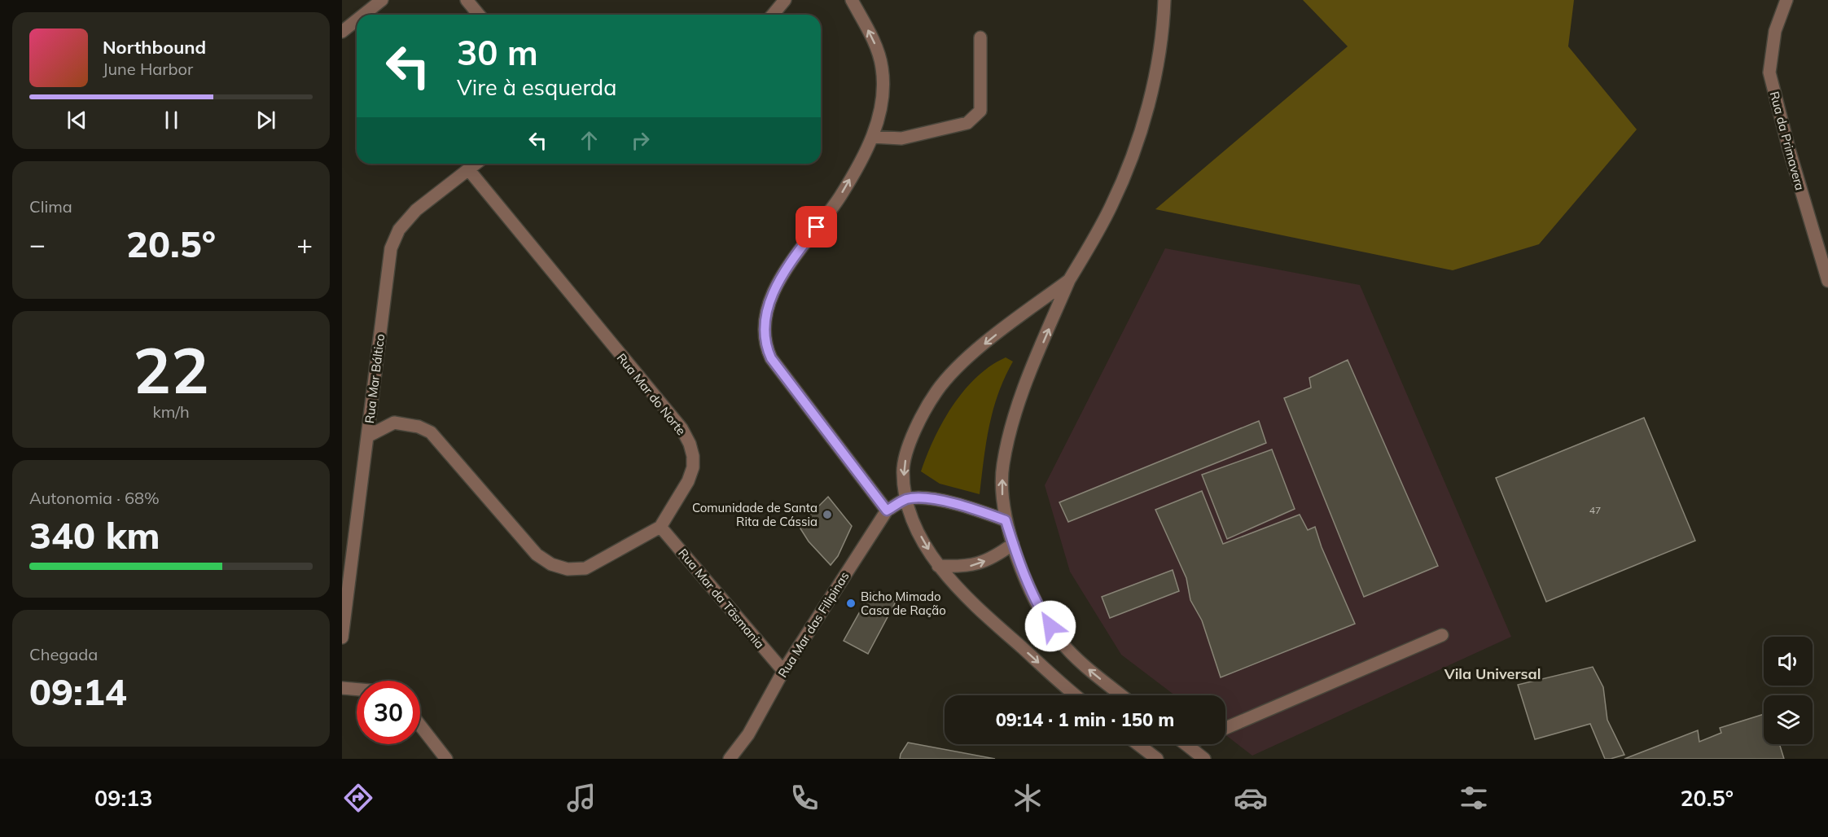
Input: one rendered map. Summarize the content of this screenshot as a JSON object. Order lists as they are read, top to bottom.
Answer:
{
  "streets": {
    "street": [
      "Rua da Primavera",
      "Rua Mar Báltico",
      "Rua Mar do Norte",
      "Rua Mar da Tãsmania",
      "Rua Mar das Filipinas"
    ]
  },
  "crossings": [
    ["Rua Mar Báltico", "Rua Mar do Norte"],
    ["Rua Mar do Norte", "Rua Mar da Tãsmania"],
    ["Rua Mar da Tãsmania", "Rua Mar das Filipinas"]
  ],
  "districts": ["Vila Universal"],
  "places": ["Comunidade de Santa Rita de Cássia", "Bicho Mimado Casa de Ração"],
  "house_numbers": ["47"],
  "page": {
    "turn": ["30 m", "Vire à esquerda"],
    "song": ["Northbound", "June Harbor"],
    "tile": [
      "Clima",
      ["22", "km/h"],
      ["Autonomia · 68%", "340 km"],
      ["Chegada", "09:14"]
    ],
    "heat": ["−", "20.5°", "+"],
    "limit": "30",
    "trip": "09:14 · 1 min · 150 m",
    "tabs": ["09:13", "20.5°"]
  }
}
